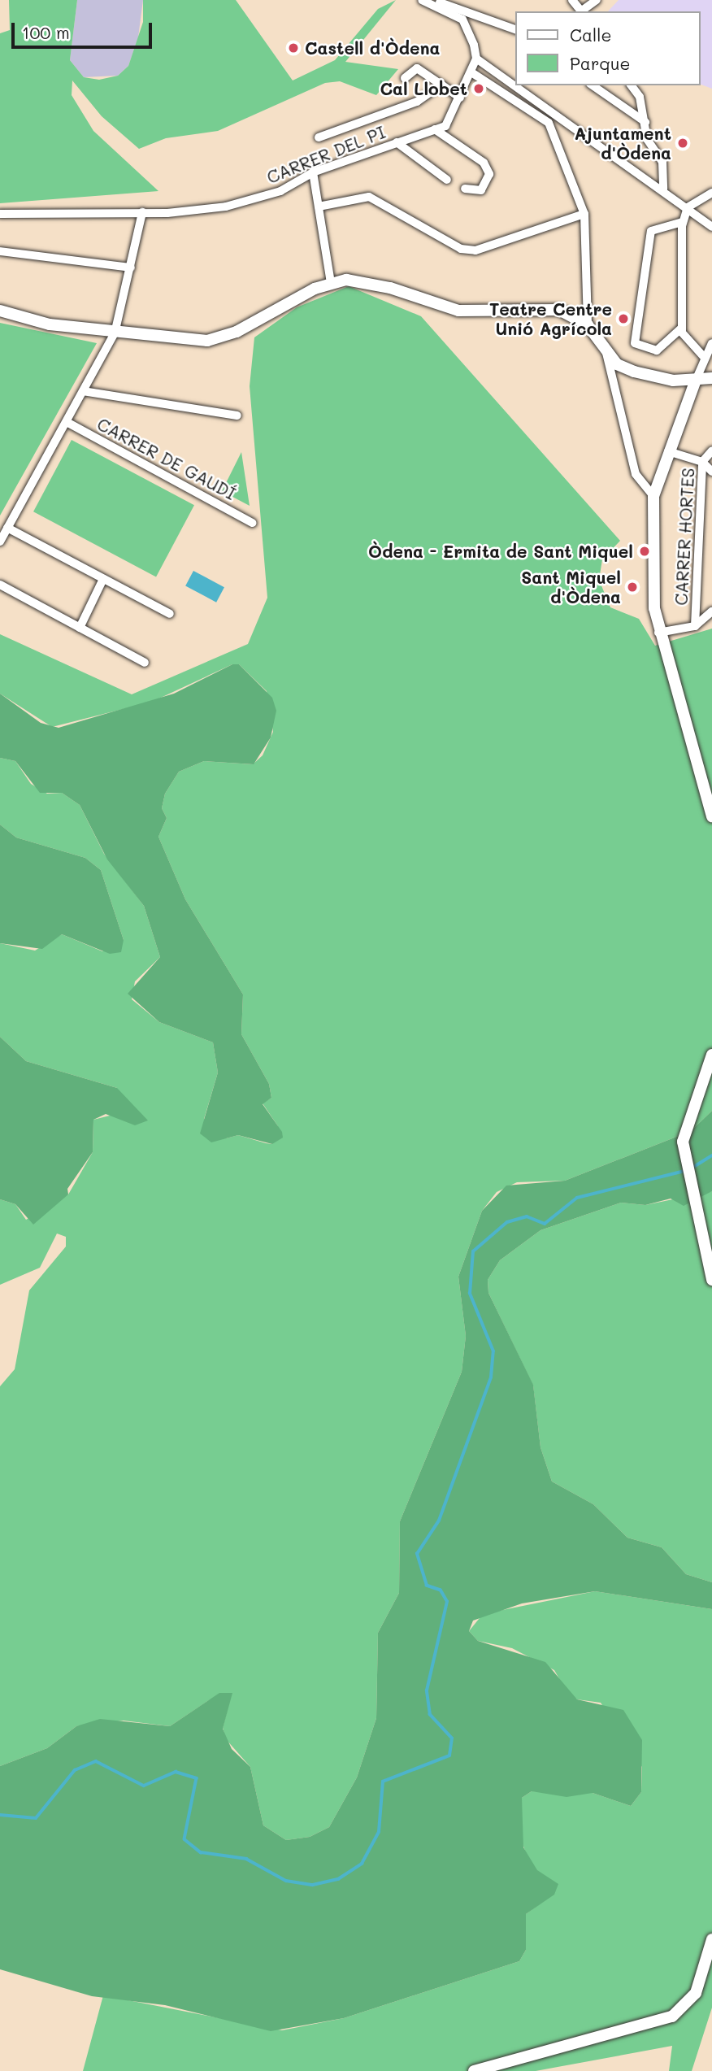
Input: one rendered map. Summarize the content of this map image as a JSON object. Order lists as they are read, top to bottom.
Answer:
{
  "streets": {
    "street": ["CARRER DEL PI", "CARRER DE GAUDÍ", "CARRER HORTES"]
  },
  "places": [
    "Castell d'Òdena",
    "Cal Llobet",
    "Ajuntament d'Òdena",
    "Teatre Centre Unió Agrícola",
    "Òdena - Ermita de Sant Miquel",
    "Sant Miquel d'Òdena"
  ],
  "legend": ["Calle", "Parque"],
  "scale_bar": "100 m"
}
